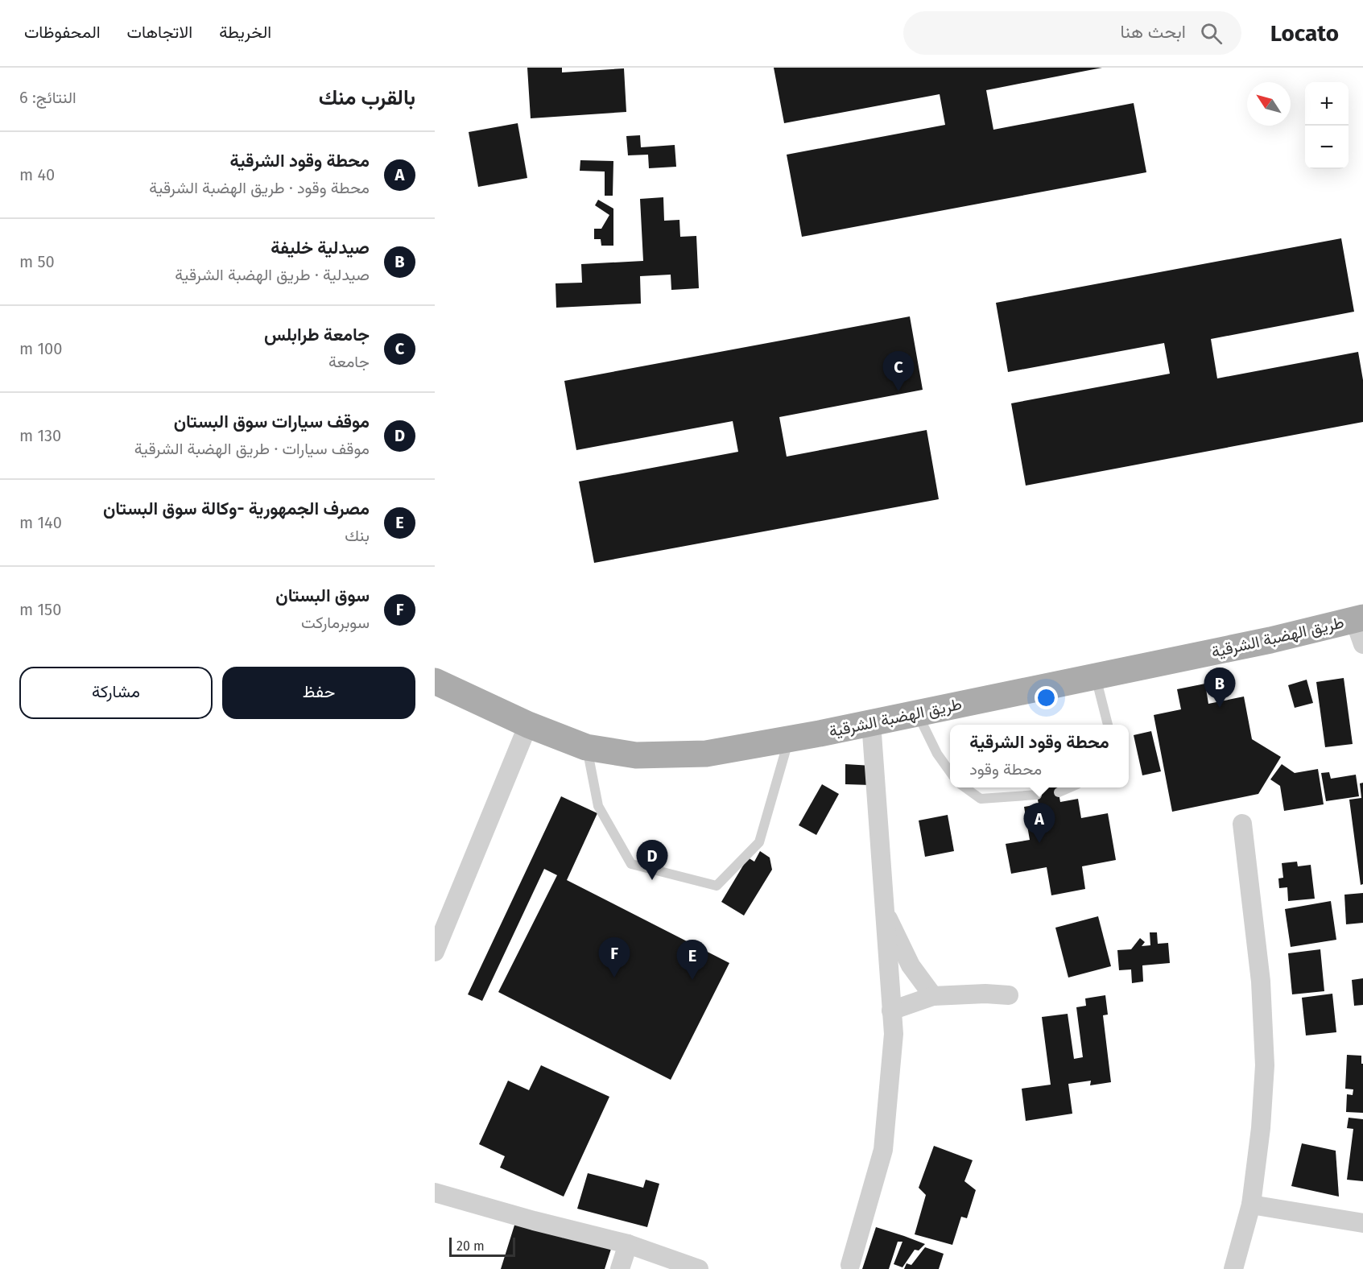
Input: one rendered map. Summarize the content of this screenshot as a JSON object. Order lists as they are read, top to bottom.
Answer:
{
  "streets": {
    "main road": ["طريق الهضبة الشرقية"]
  },
  "scale_bar": "20 m",
  "north": "top left",
  "page": {
    "header": "Locato",
    "search": "ابحث هنا",
    "nav": ["الخريطة", "الاتجاهات", "المحفوظات"],
    "heading": ["بالقرب منك", "النتائج: 6"],
    "map_buttons": ["+", "−"],
    "list": [
      {
        "mark": "A",
        "name": "محطة وقود الشرقية",
        "note": "محطة وقود · طريق الهضبة الشرقية",
        "value": "40 m"
      },
      {
        "mark": "B",
        "name": "صيدلية خليفة",
        "note": "صيدلية · طريق الهضبة الشرقية",
        "value": "50 m"
      },
      {
        "mark": "C",
        "name": "جامعة طرابلس",
        "note": "جامعة",
        "value": "100 m"
      },
      {
        "mark": "D",
        "name": "موقف سيارات سوق البستان",
        "note": "موقف سيارات · طريق الهضبة الشرقية",
        "value": "130 m"
      },
      {
        "mark": "E",
        "name": "مصرف الجمهورية -وكالة سوق البستان",
        "note": "بنك",
        "value": "140 m"
      },
      {
        "mark": "F",
        "name": "سوق البستان",
        "note": "سوبرماركت",
        "value": "150 m"
      }
    ],
    "pins": [
      "C",
      "B",
      "A",
      "D",
      "F",
      "E"
    ],
    "buttons": ["حفظ", "مشاركة"],
    "popup": ["محطة وقود الشرقية", "محطة وقود"],
    "scale": "20 m"
  }
}
